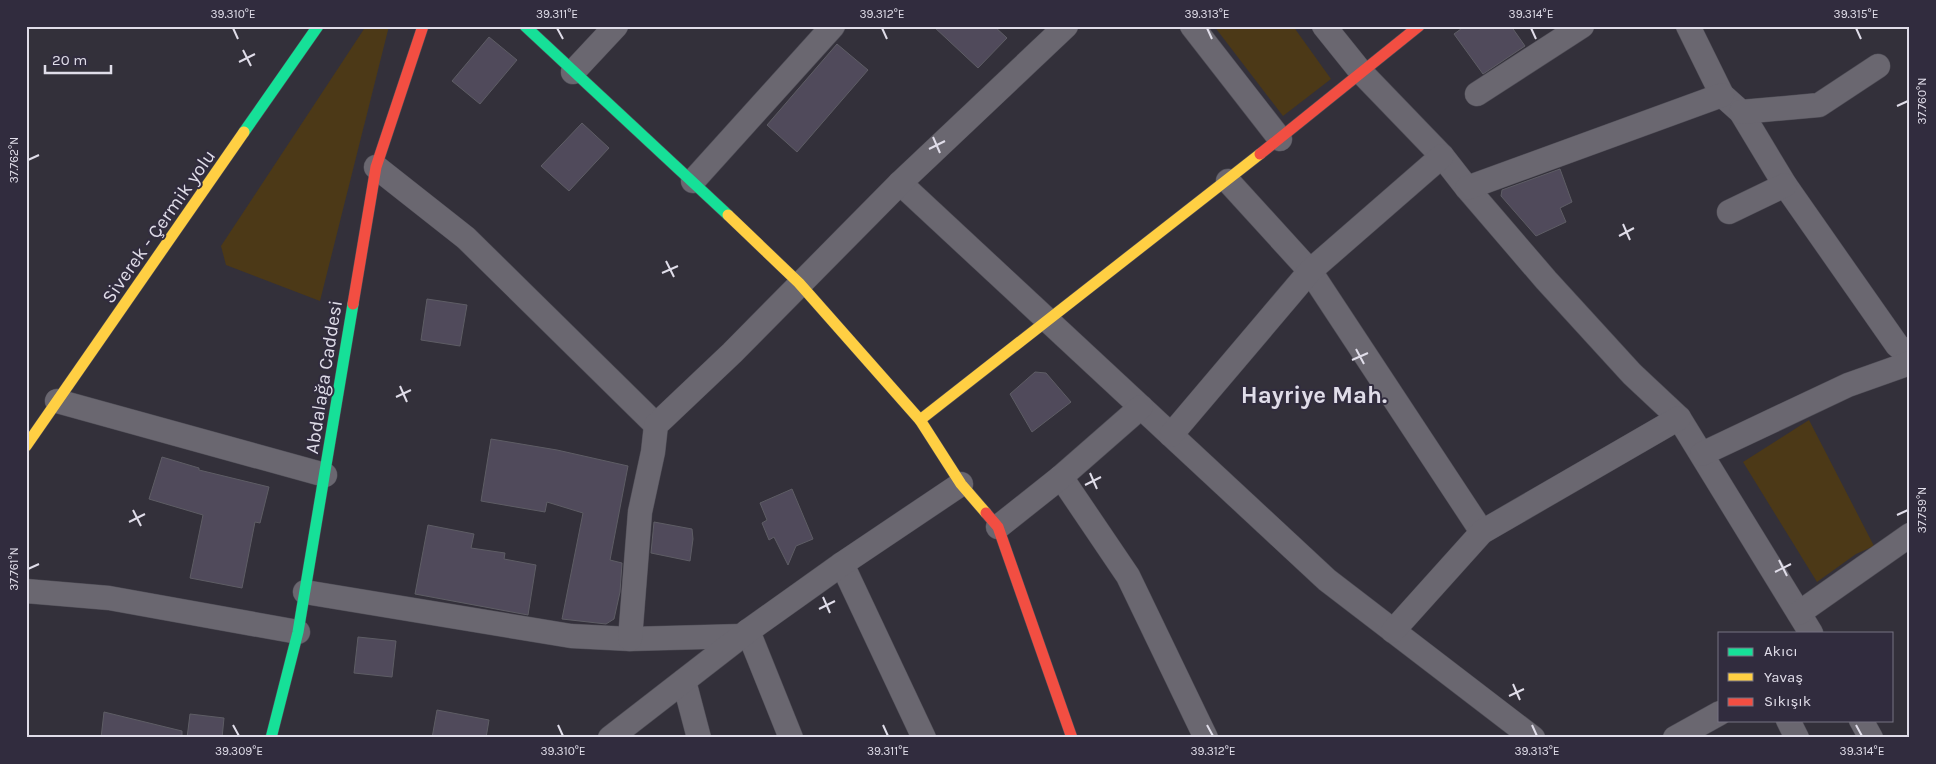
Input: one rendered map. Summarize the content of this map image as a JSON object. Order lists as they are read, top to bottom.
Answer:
{
  "streets": {
    "street": ["Siverek - Çermik yolu", "Abdalağa Caddesi"]
  },
  "districts": ["Hayriye Mah."],
  "legend": ["Akıcı", "Yavaş", "Sıkışık"],
  "scale_bar": "20 m",
  "coordinates": [
    "39.310°E",
    "39.311°E",
    "39.312°E",
    "39.313°E",
    "39.314°E",
    "39.315°E",
    "37.760°N",
    "37.762°N",
    "37.759°N",
    "37.761°N",
    "39.309°E"
  ]
}
